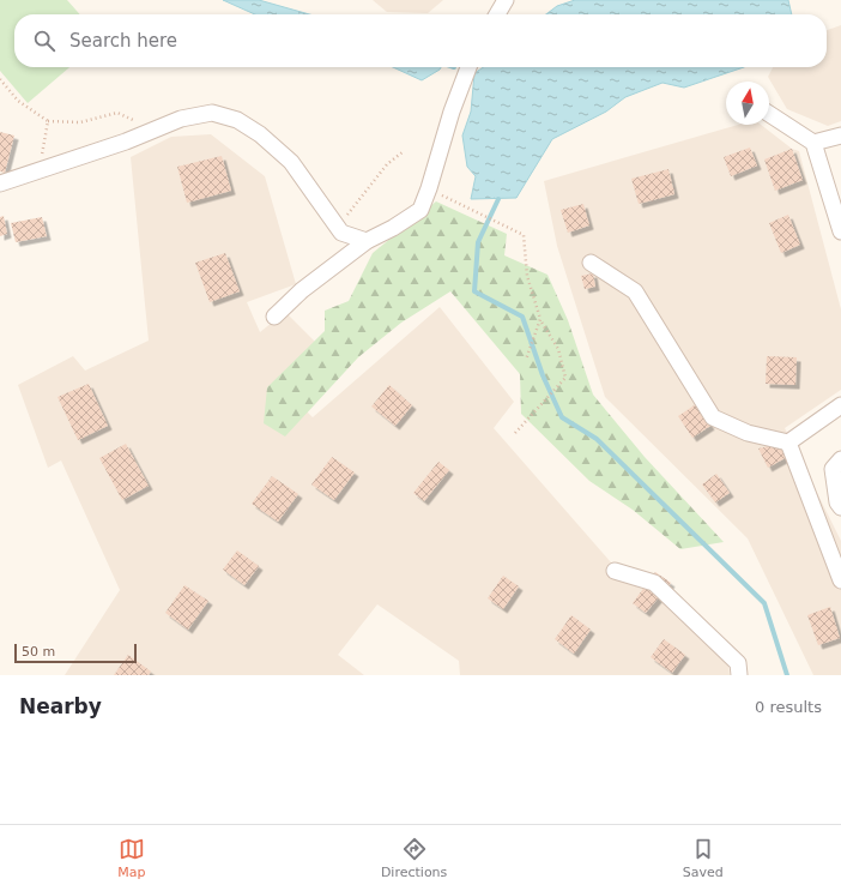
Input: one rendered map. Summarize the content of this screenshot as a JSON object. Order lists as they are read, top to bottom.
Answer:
{
  "scale_bar": "50 m",
  "north": "top",
  "page": {
    "search": "Search here",
    "scale": "50 m",
    "heading": ["Nearby", "0 results"],
    "nav": ["Map", "Directions", "Saved"]
  }
}
